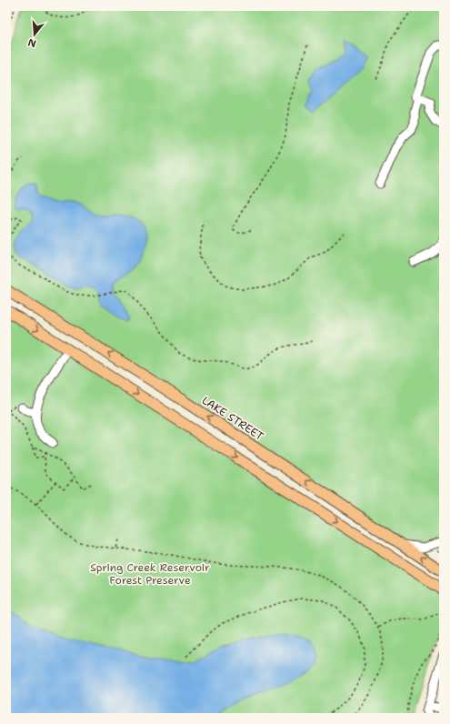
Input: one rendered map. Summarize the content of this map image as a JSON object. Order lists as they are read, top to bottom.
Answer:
{
  "streets": {
    "main road": ["LAKE STREET"]
  },
  "parks": ["Spring Creek Reservoir Forest Preserve"],
  "north": "bottom"
}
